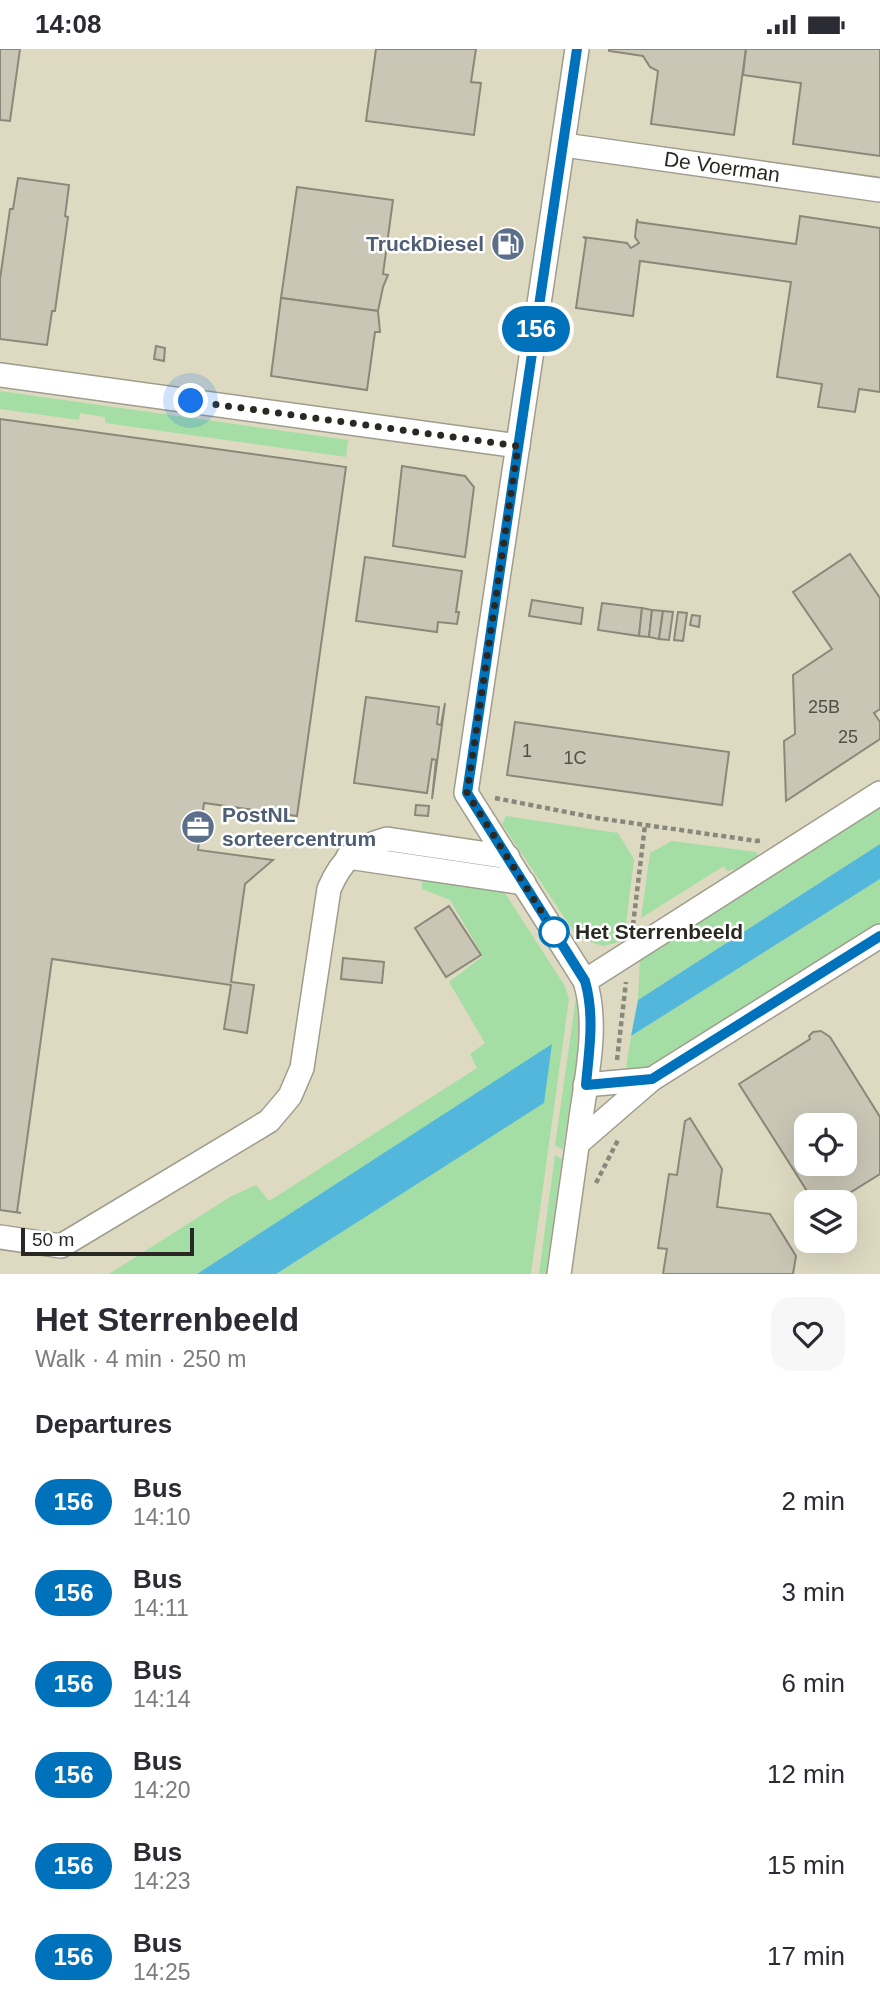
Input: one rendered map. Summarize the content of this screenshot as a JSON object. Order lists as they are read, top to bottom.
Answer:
{
  "streets": {
    "street": ["De Voerman"]
  },
  "places": {
    "fuel station": ["TruckDiesel"],
    "office": ["PostNL sorteercentrum"],
    "other": ["Het Sterrenbeeld"]
  },
  "lines": ["bus line 156"],
  "house_numbers": [
    "25B",
    "25",
    "1",
    "1C"
  ],
  "scale_bar": "50 m",
  "page": {
    "status": "14:08",
    "on_map": "156",
    "scale": "50 m",
    "heading": [
      ["Het Sterrenbeeld", "Walk · 4 min · 250 m"],
      "Departures"
    ],
    "list": [
      {
        "mark": "156",
        "name": "Bus",
        "note": "14:10",
        "value": "2 min"
      },
      {
        "mark": "156",
        "name": "Bus",
        "note": "14:11",
        "value": "3 min"
      },
      {
        "mark": "156",
        "name": "Bus",
        "note": "14:14",
        "value": "6 min"
      },
      {
        "mark": "156",
        "name": "Bus",
        "note": "14:20",
        "value": "12 min"
      },
      {
        "mark": "156",
        "name": "Bus",
        "note": "14:23",
        "value": "15 min"
      },
      {
        "mark": "156",
        "name": "Bus",
        "note": "14:25",
        "value": "17 min"
      }
    ]
  }
}
